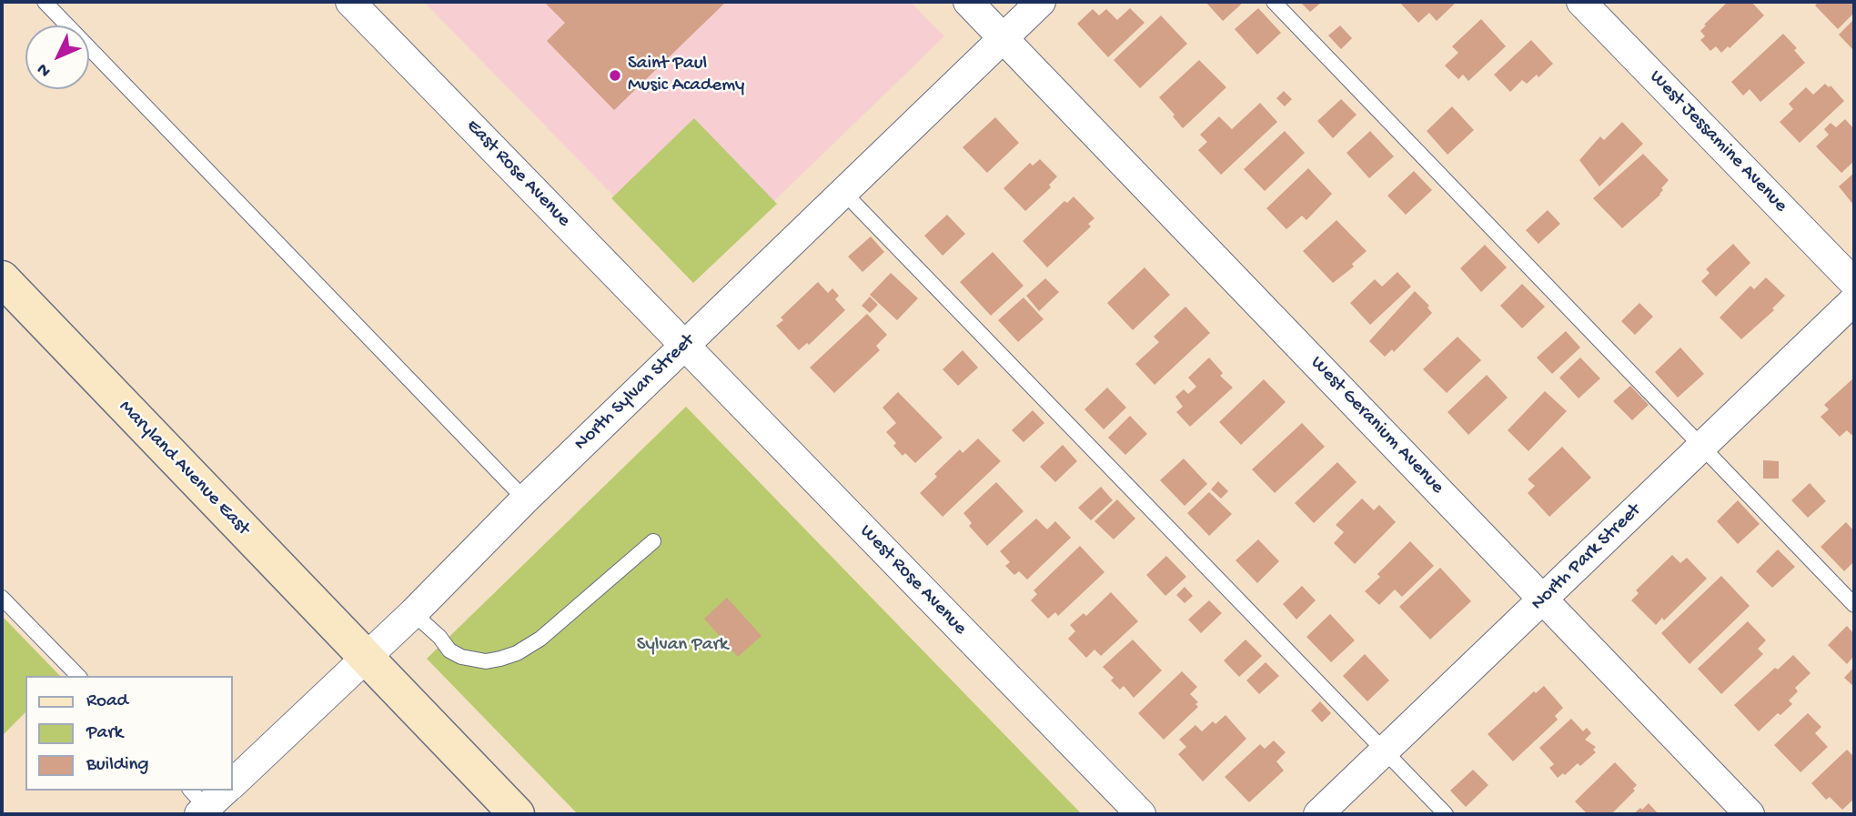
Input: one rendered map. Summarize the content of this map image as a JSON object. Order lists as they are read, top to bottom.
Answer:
{
  "streets": {
    "main road": ["Maryland Avenue East"],
    "street": [
      "West Jessamine Avenue",
      "East Rose Avenue",
      "North Sylvan Street",
      "West Geranium Avenue",
      "North Park Street",
      "West Rose Avenue"
    ]
  },
  "crossings": [
    ["East Rose Avenue", "North Sylvan Street"],
    ["East Rose Avenue", "West Rose Avenue"],
    ["North Sylvan Street", "West Geranium Avenue"],
    ["North Sylvan Street", "Maryland Avenue East"],
    ["North Sylvan Street", "West Rose Avenue"],
    ["West Geranium Avenue", "North Park Street"]
  ],
  "parks": ["Sylvan Park"],
  "places": ["Saint Paul Music Academy"],
  "legend": ["Road", "Park", "Building"],
  "north": "bottom left"
}
